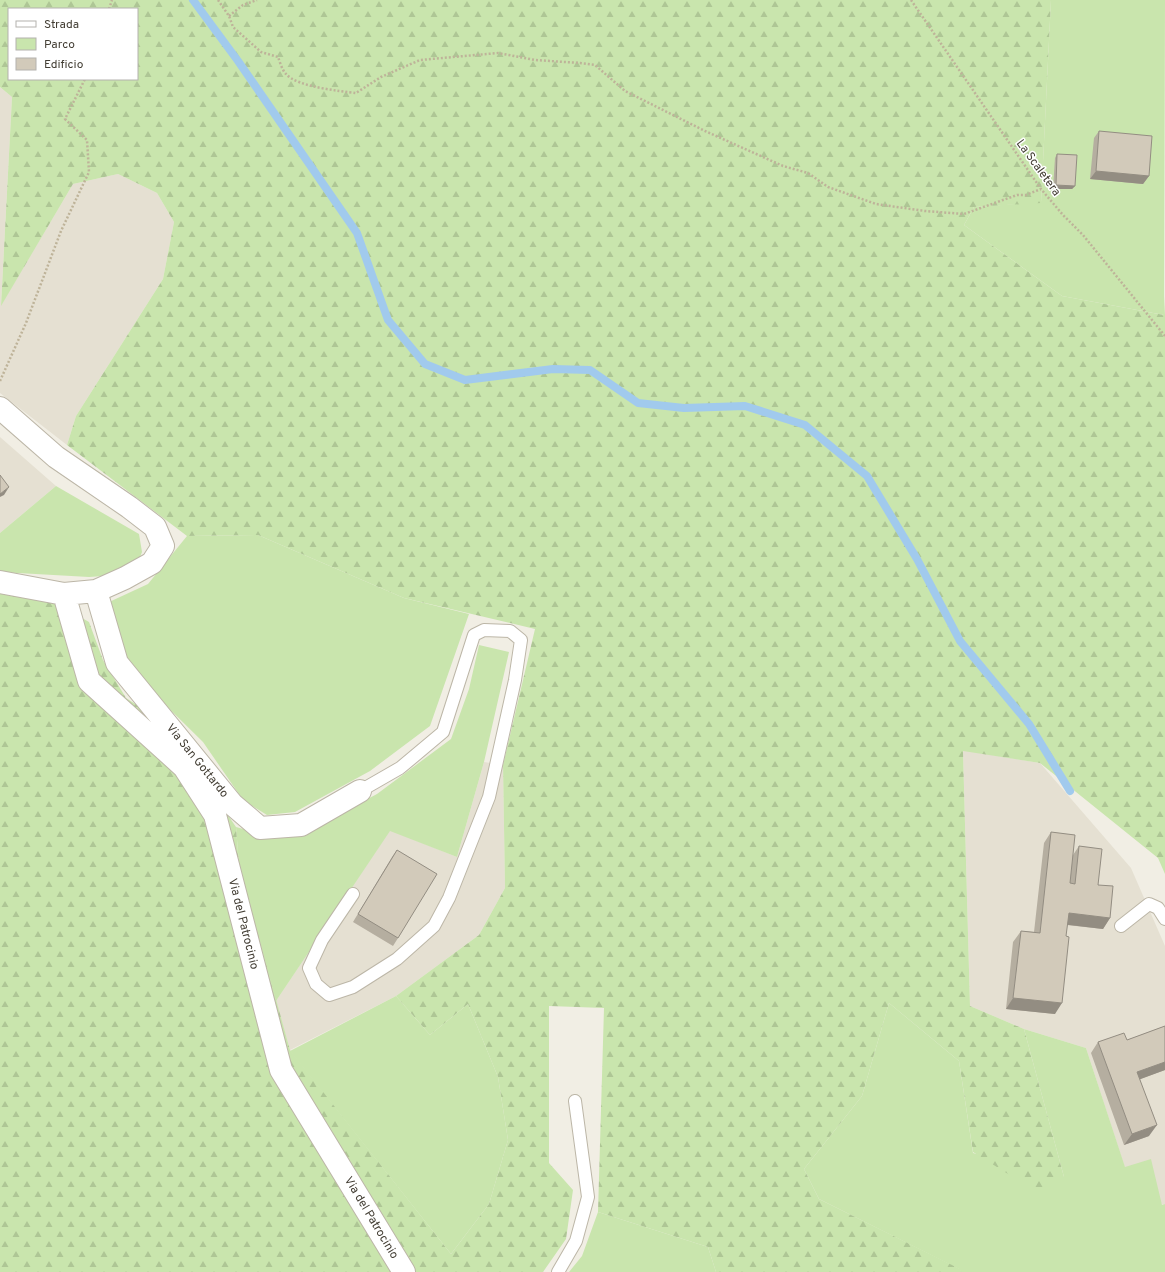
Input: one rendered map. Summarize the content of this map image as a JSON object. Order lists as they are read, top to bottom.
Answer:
{
  "streets": {
    "street": ["Via San Gottardo", "Via del Patrocinio"],
    "path": ["La Scaletera"]
  },
  "legend": ["Strada", "Parco", "Edificio"]
}
